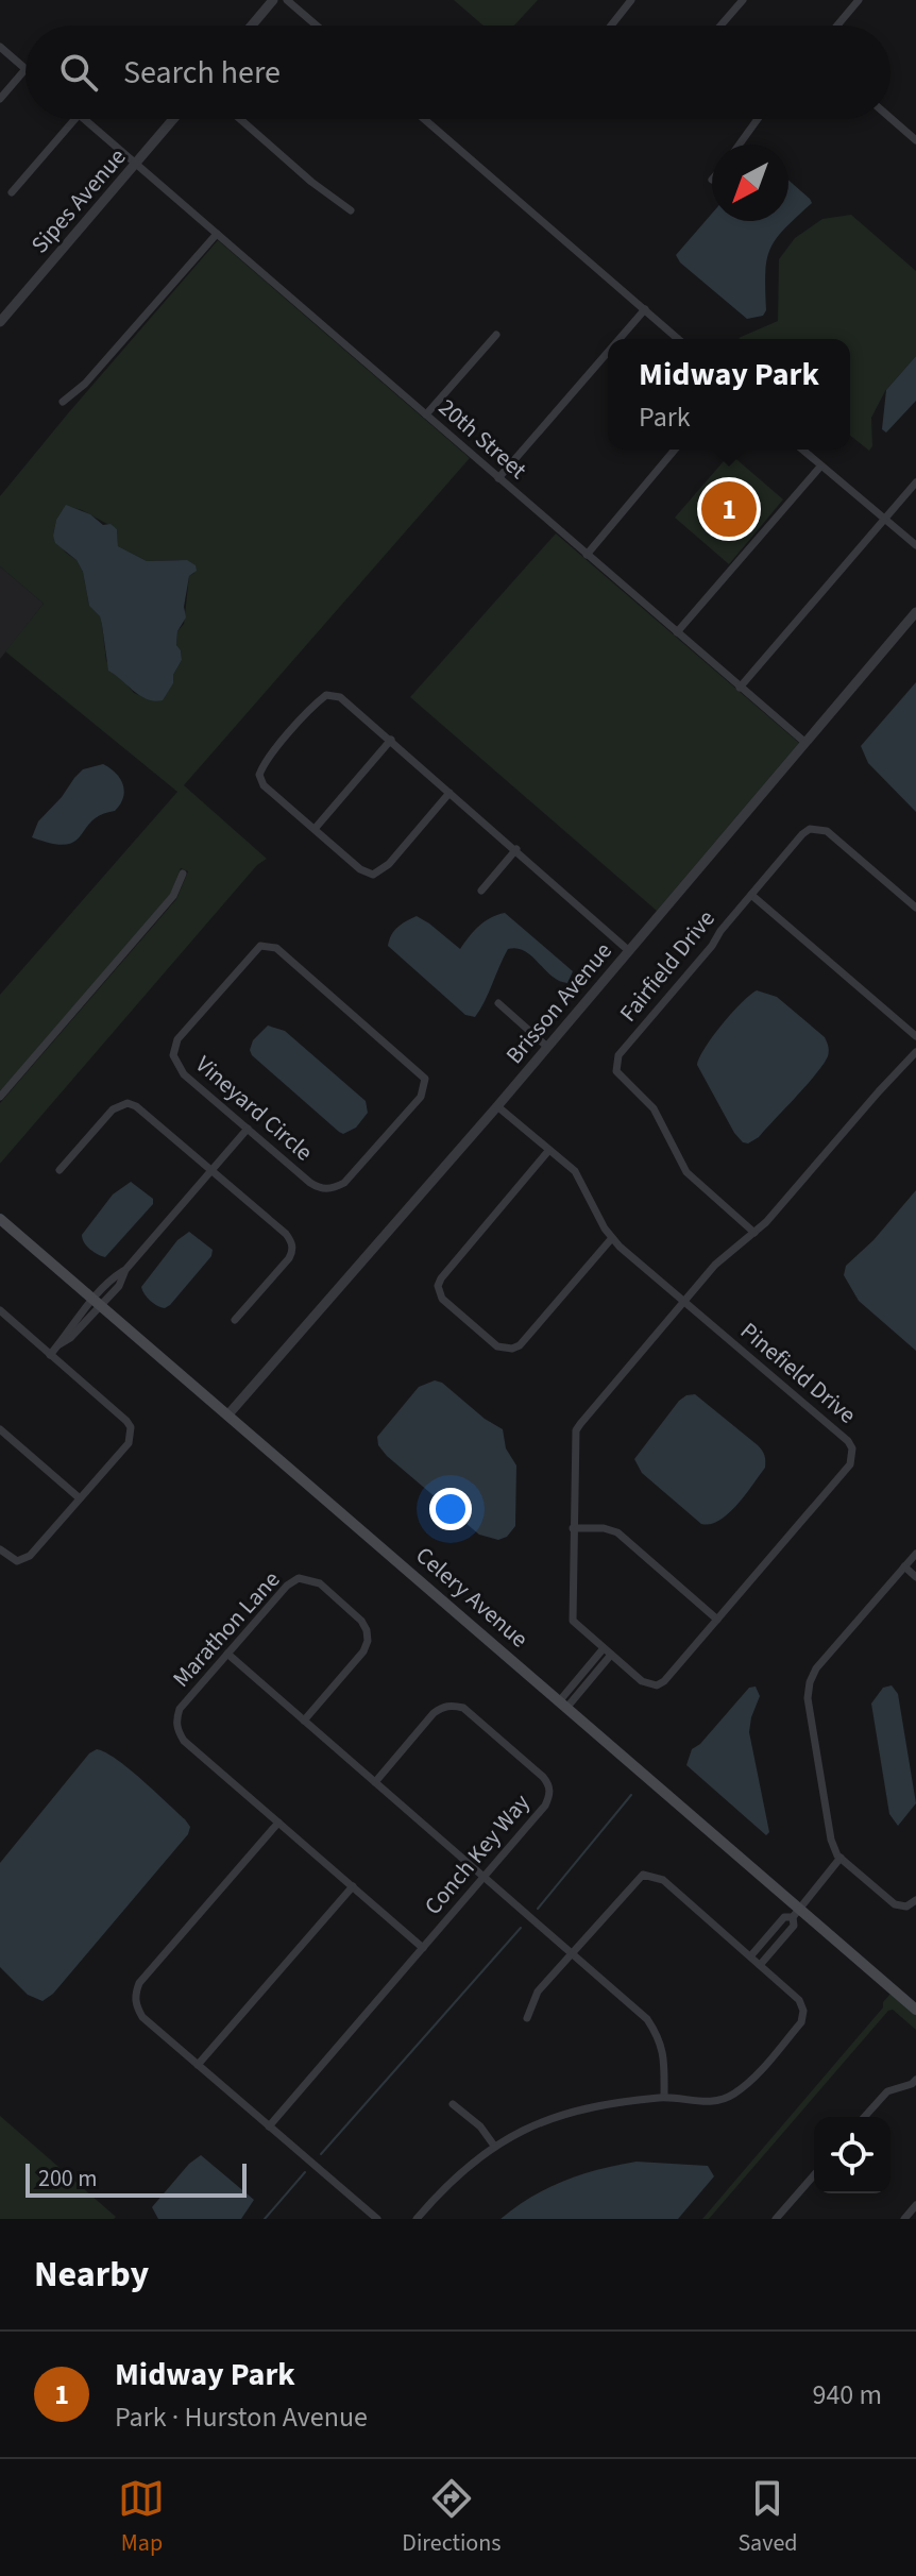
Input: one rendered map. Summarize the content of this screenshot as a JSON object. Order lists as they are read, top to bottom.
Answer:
{
  "streets": {
    "main road": ["Celery Avenue"],
    "street": [
      "Sipes Avenue",
      "20th Street",
      "Fairfield Drive",
      "Brisson Avenue",
      "Vineyard Circle",
      "Pinefield Drive",
      "Marathon Lane",
      "Conch Key Way"
    ]
  },
  "crossings": [
    ["Sipes Avenue", "20th Street"],
    ["20th Street", "Brisson Avenue"],
    ["Brisson Avenue", "Pinefield Drive"],
    ["Brisson Avenue", "Celery Avenue"],
    ["Marathon Lane", "Conch Key Way"]
  ],
  "scale_bar": "200 m",
  "north": "bottom left",
  "page": {
    "search": "Search here",
    "popup": ["Midway Park", "Park"],
    "pins": "1",
    "scale": "200 m",
    "heading": "Nearby",
    "list": [
      {
        "mark": "1",
        "name": "Midway Park",
        "note": "Park · Hurston Avenue",
        "value": "940 m"
      }
    ],
    "nav": ["Map", "Directions", "Saved"]
  }
}
